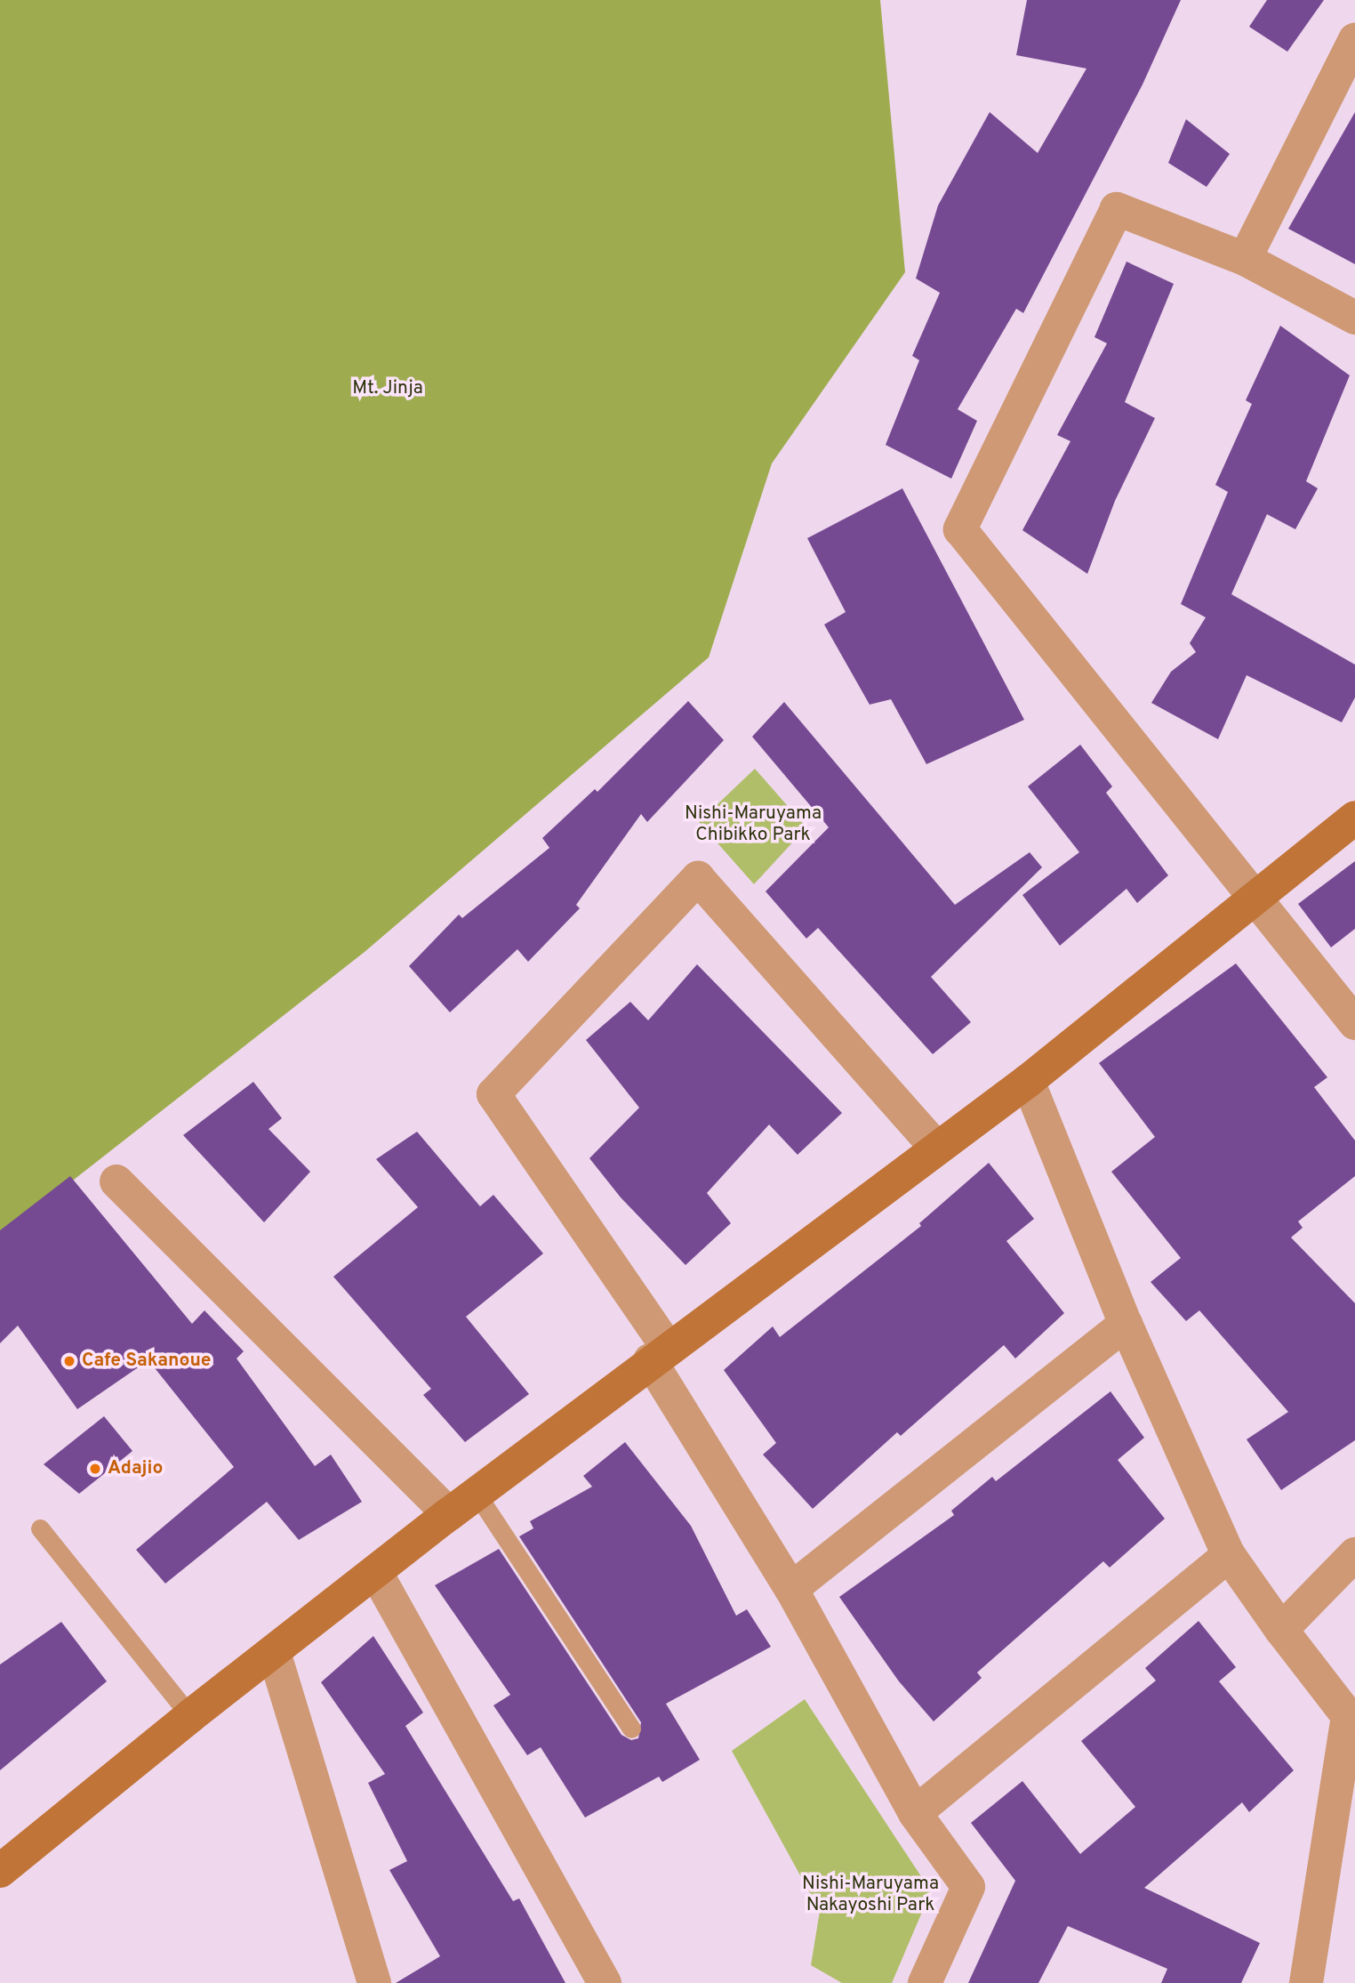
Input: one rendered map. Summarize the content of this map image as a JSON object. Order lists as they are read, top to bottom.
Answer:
{
  "parks": ["Mt. Jinja", "Nishi-Maruyama Chibikko Park", "Nishi-Maruyama Nakayoshi Park"],
  "places": ["Cafe Sakanoue", "Adajio"]
}
